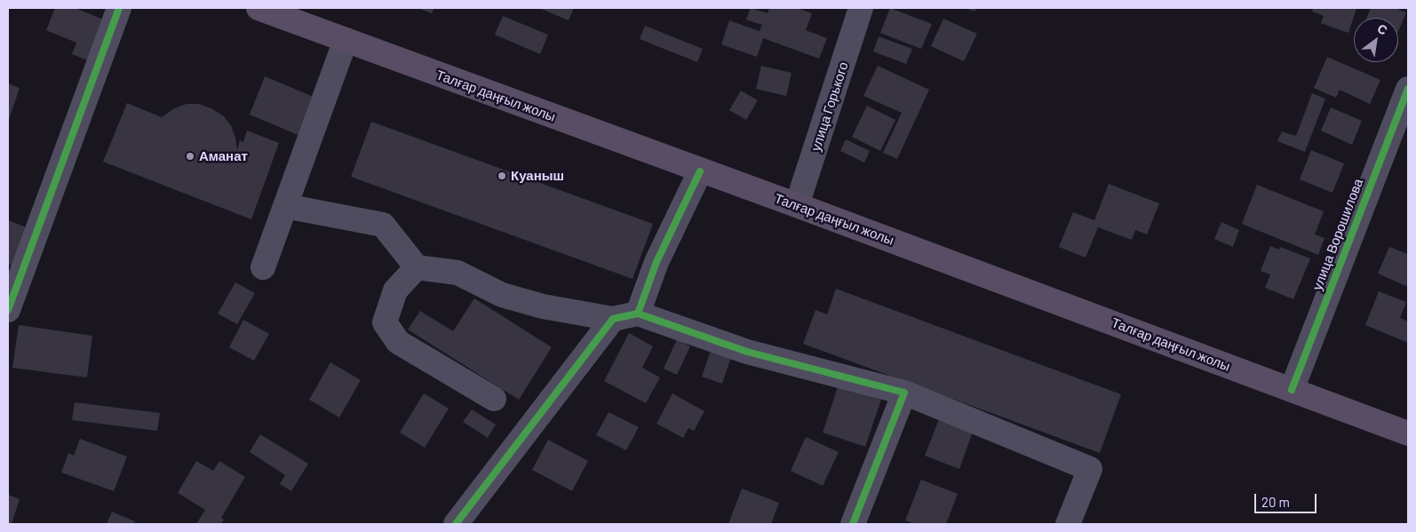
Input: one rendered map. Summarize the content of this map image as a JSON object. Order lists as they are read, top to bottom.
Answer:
{
  "streets": {
    "main road": ["Талғар даңғыл жолы"],
    "street": ["улица Горького", "улица Ворошилова"]
  },
  "crossings": [
    ["Талғар даңғыл жолы", "улица Горького"],
    ["Талғар даңғыл жолы", "улица Ворошилова"]
  ],
  "places": ["Аманат", "Куаныш"],
  "scale_bar": "20 m",
  "north": "top right"
}
